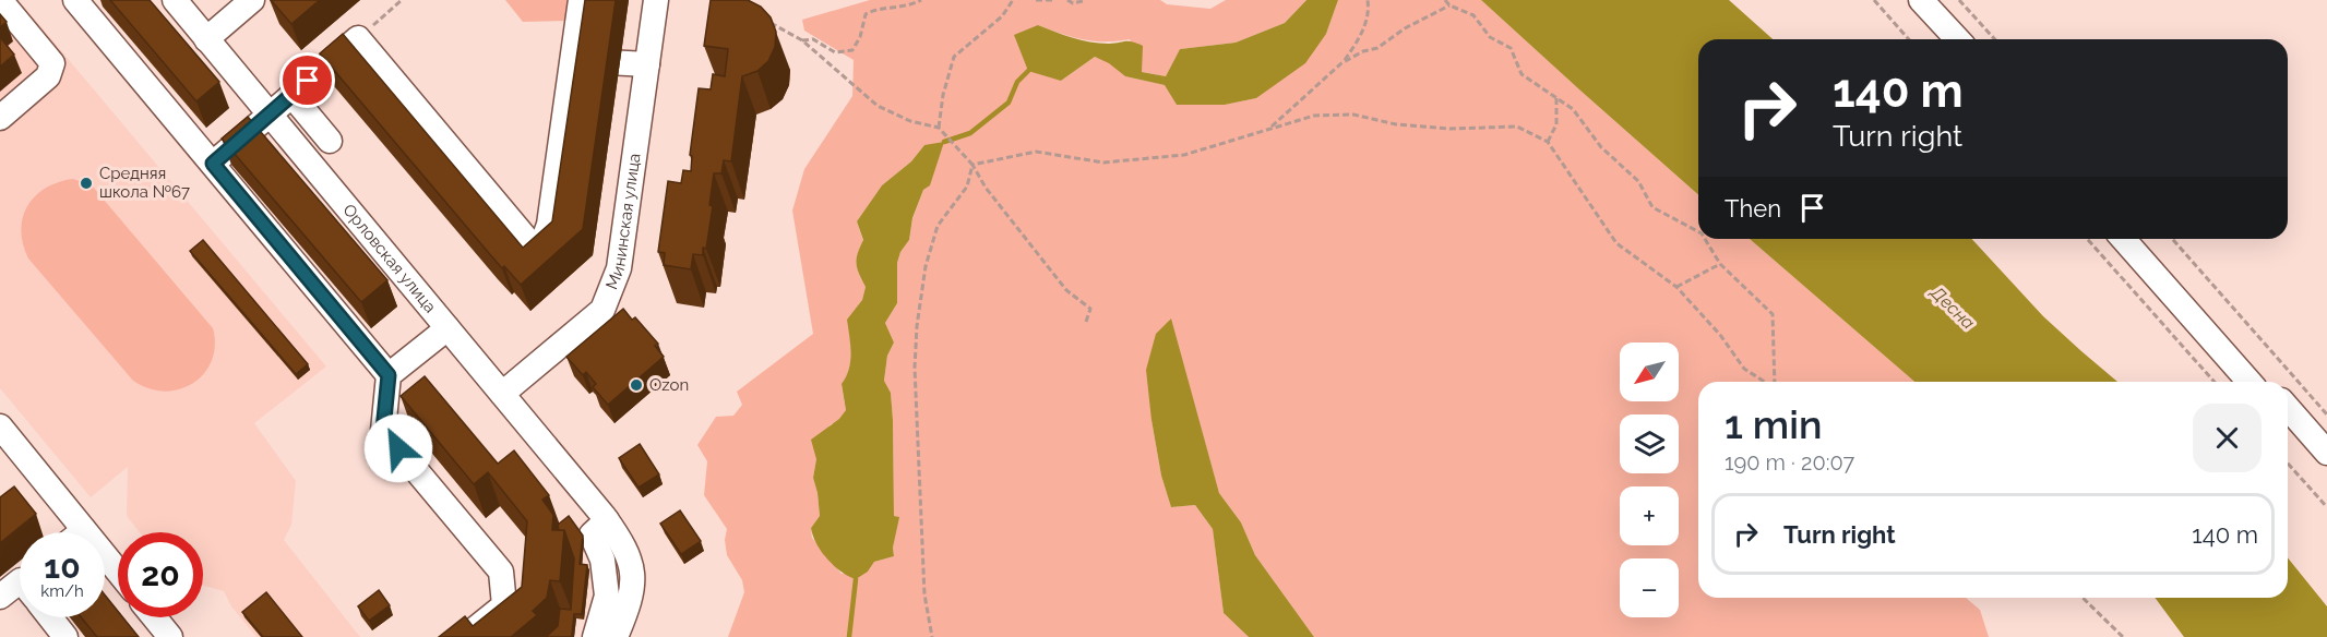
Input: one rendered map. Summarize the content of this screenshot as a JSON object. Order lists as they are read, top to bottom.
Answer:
{
  "streets": {
    "street": ["Мининская улица", "Орловская улица"]
  },
  "crossings": [
    ["Мининская улица", "Орловская улица"]
  ],
  "water": ["Десна"],
  "places": ["Средняя школа №67", "Ozon"],
  "north": "bottom left",
  "page": {
    "turn": ["140 m", "Turn right"],
    "then": "Then",
    "map_buttons": ["+", "−"],
    "heading": ["1 min", "190 m · 20:07"],
    "list": [
      {
        "name": "Turn right",
        "value": "140 m"
      }
    ],
    "speed": "10 km/h",
    "limit": "20"
  }
}
